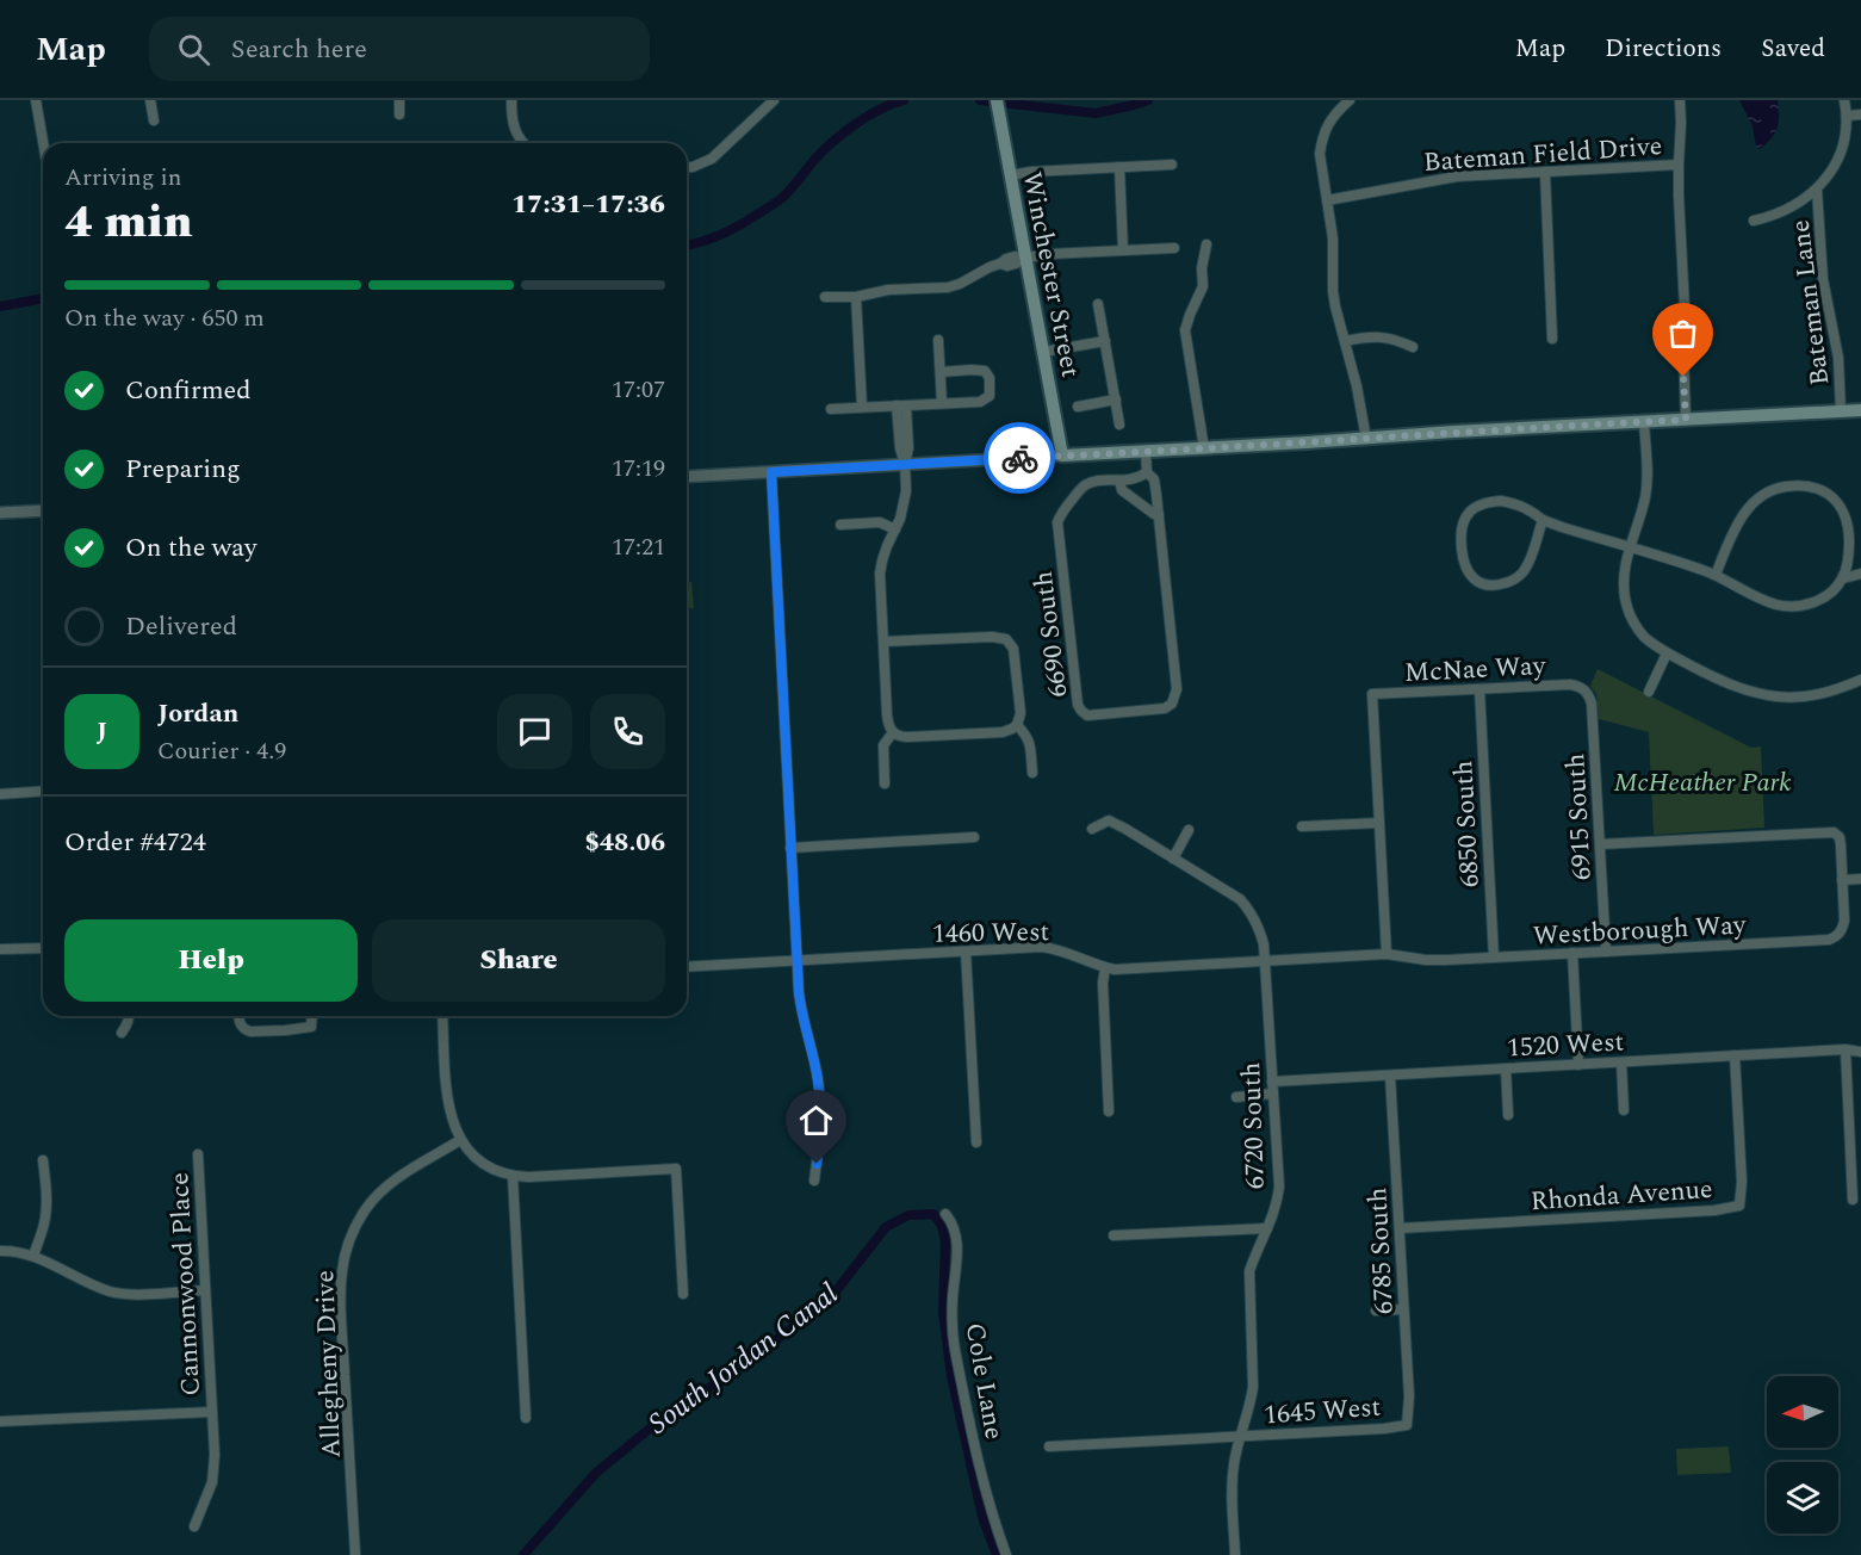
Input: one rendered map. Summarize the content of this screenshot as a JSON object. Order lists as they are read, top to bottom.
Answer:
{
  "streets": {
    "main road": ["Winchester Street"],
    "street": [
      "Bateman Field Drive",
      "Bateman Lane",
      "6690 South",
      "McNae Way",
      "6915 South",
      "6850 South",
      "Westborough Way",
      "1460 West",
      "1520 West",
      "6720 South",
      "Rhonda Avenue",
      "6785 South",
      "Cannonwood Place",
      "Allegheny Drive",
      "Cole Lane",
      "1645 West"
    ]
  },
  "crossings": [
    ["McNae Way", "6915 South"],
    ["McNae Way", "6850 South"],
    ["6915 South", "Westborough Way"],
    ["6850 South", "Westborough Way"],
    ["Westborough Way", "1460 West"],
    ["1460 West", "6720 South"],
    ["1520 West", "6720 South"],
    ["1520 West", "Rhonda Avenue"],
    ["1520 West", "6785 South"],
    ["6720 South", "1645 West"],
    ["Rhonda Avenue", "6785 South"],
    ["6785 South", "1645 West"]
  ],
  "water": ["South Jordan Canal"],
  "parks": ["McHeather Park"],
  "north": "left",
  "page": {
    "header": "Map",
    "search": "Search here",
    "nav": ["Map", "Directions", "Saved"],
    "heading": ["4 min", "Arriving in", "17:31–17:36"],
    "panel": [
      "Jordan",
      "Courier · 4.9",
      "Order #4724",
      "$48.06"
    ],
    "bar": "On the way · 650 m",
    "list": [
      ["Confirmed", "17:07"],
      ["Preparing", "17:19"],
      ["On the way", "17:21"],
      "Delivered"
    ],
    "round": "J",
    "buttons": ["Help", "Share"]
  }
}
